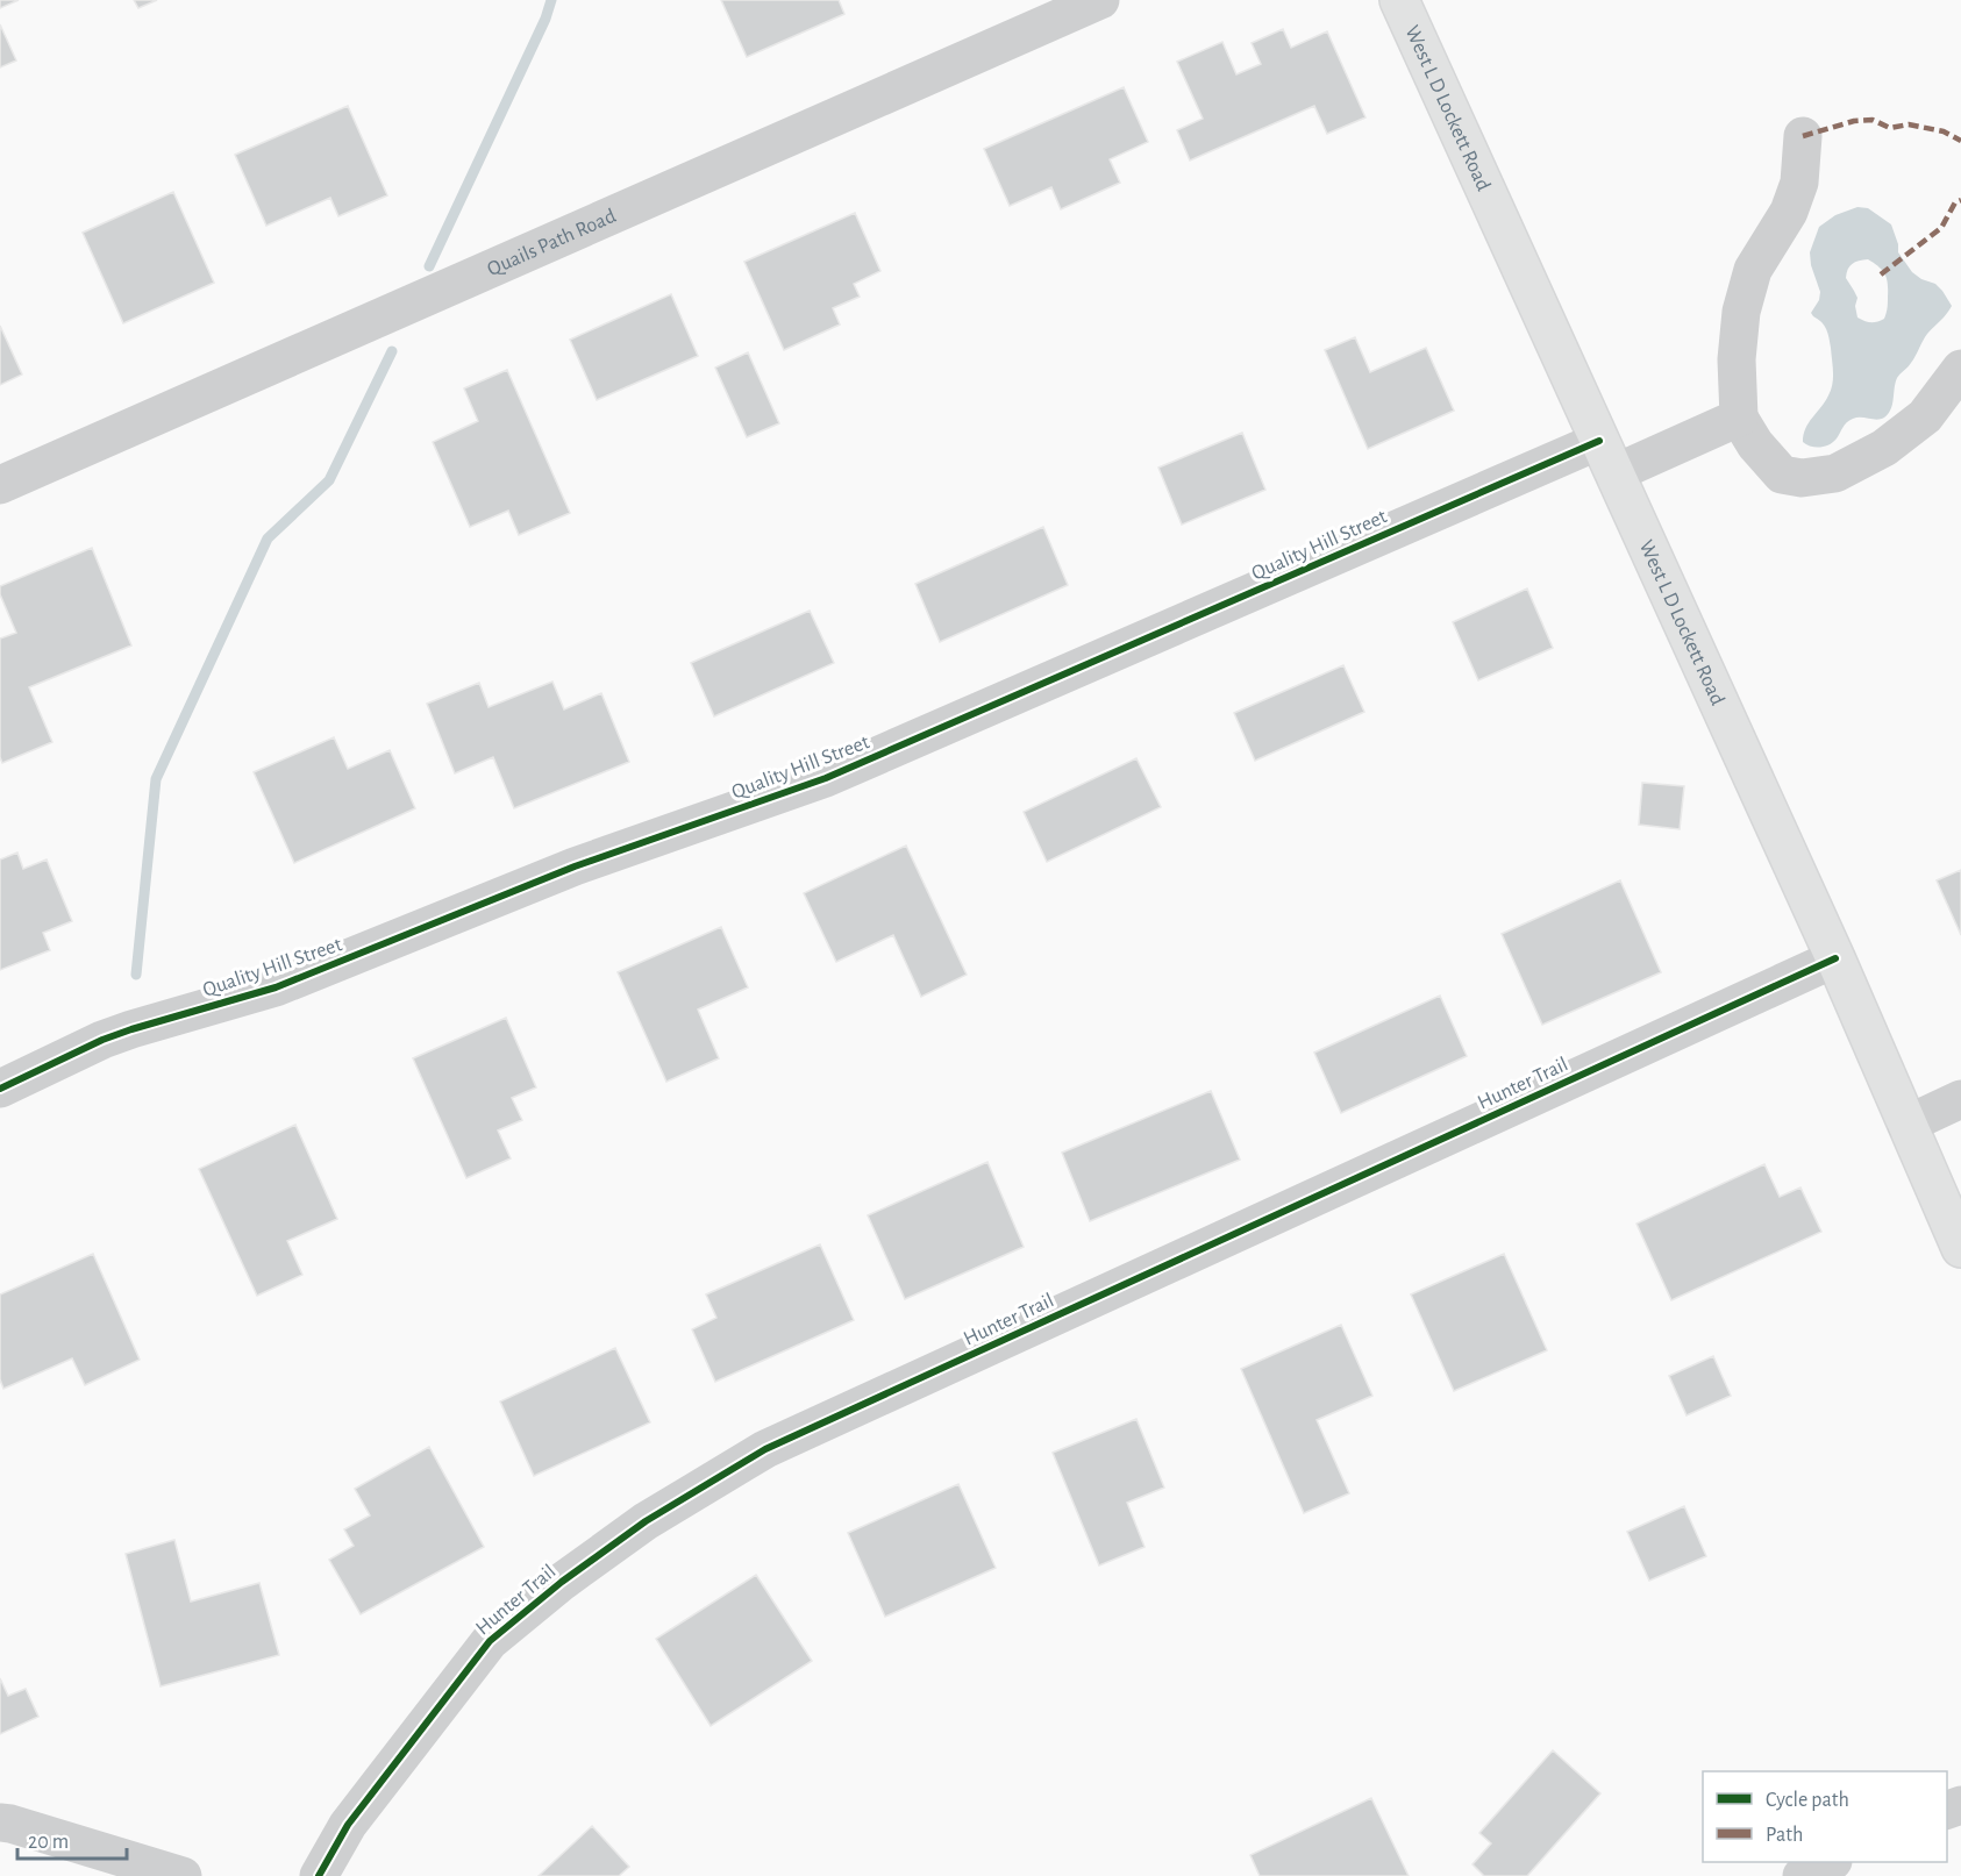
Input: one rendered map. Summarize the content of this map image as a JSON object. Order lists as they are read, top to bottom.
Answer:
{
  "streets": {
    "main road": ["West L D Lockett Road"],
    "street": ["Quails Path Road", "Quality Hill Street", "Hunter Trail"]
  },
  "crossings": [
    ["West L D Lockett Road", "Quality Hill Street"],
    ["West L D Lockett Road", "Hunter Trail"]
  ],
  "legend": ["Cycle path", "Path"],
  "scale_bar": "20 m"
}
